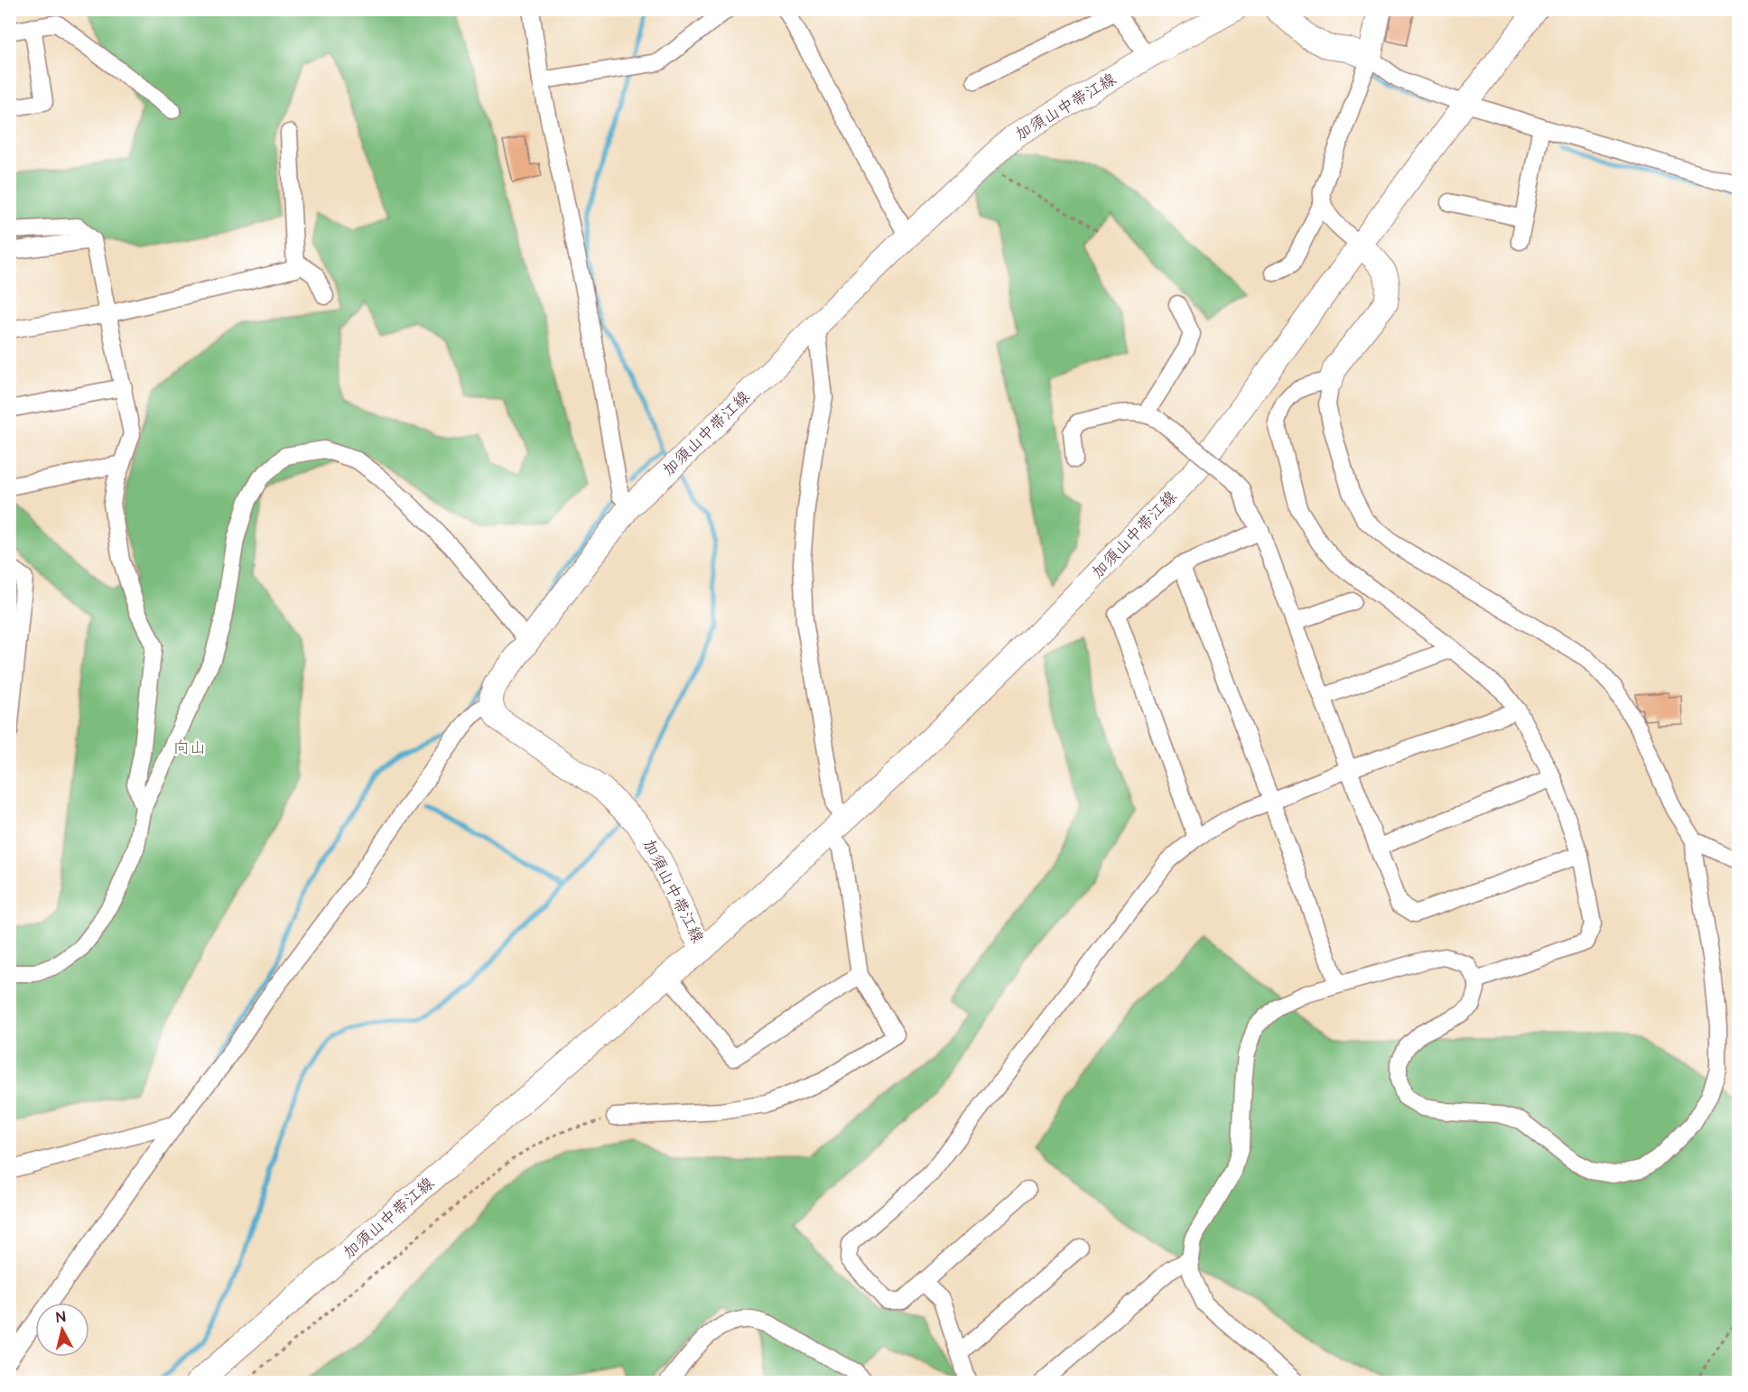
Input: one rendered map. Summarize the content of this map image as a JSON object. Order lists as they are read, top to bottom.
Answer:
{
  "streets": {
    "main road": ["加須山中帯江線"]
  },
  "parks": ["向山"],
  "north": "top"
}
